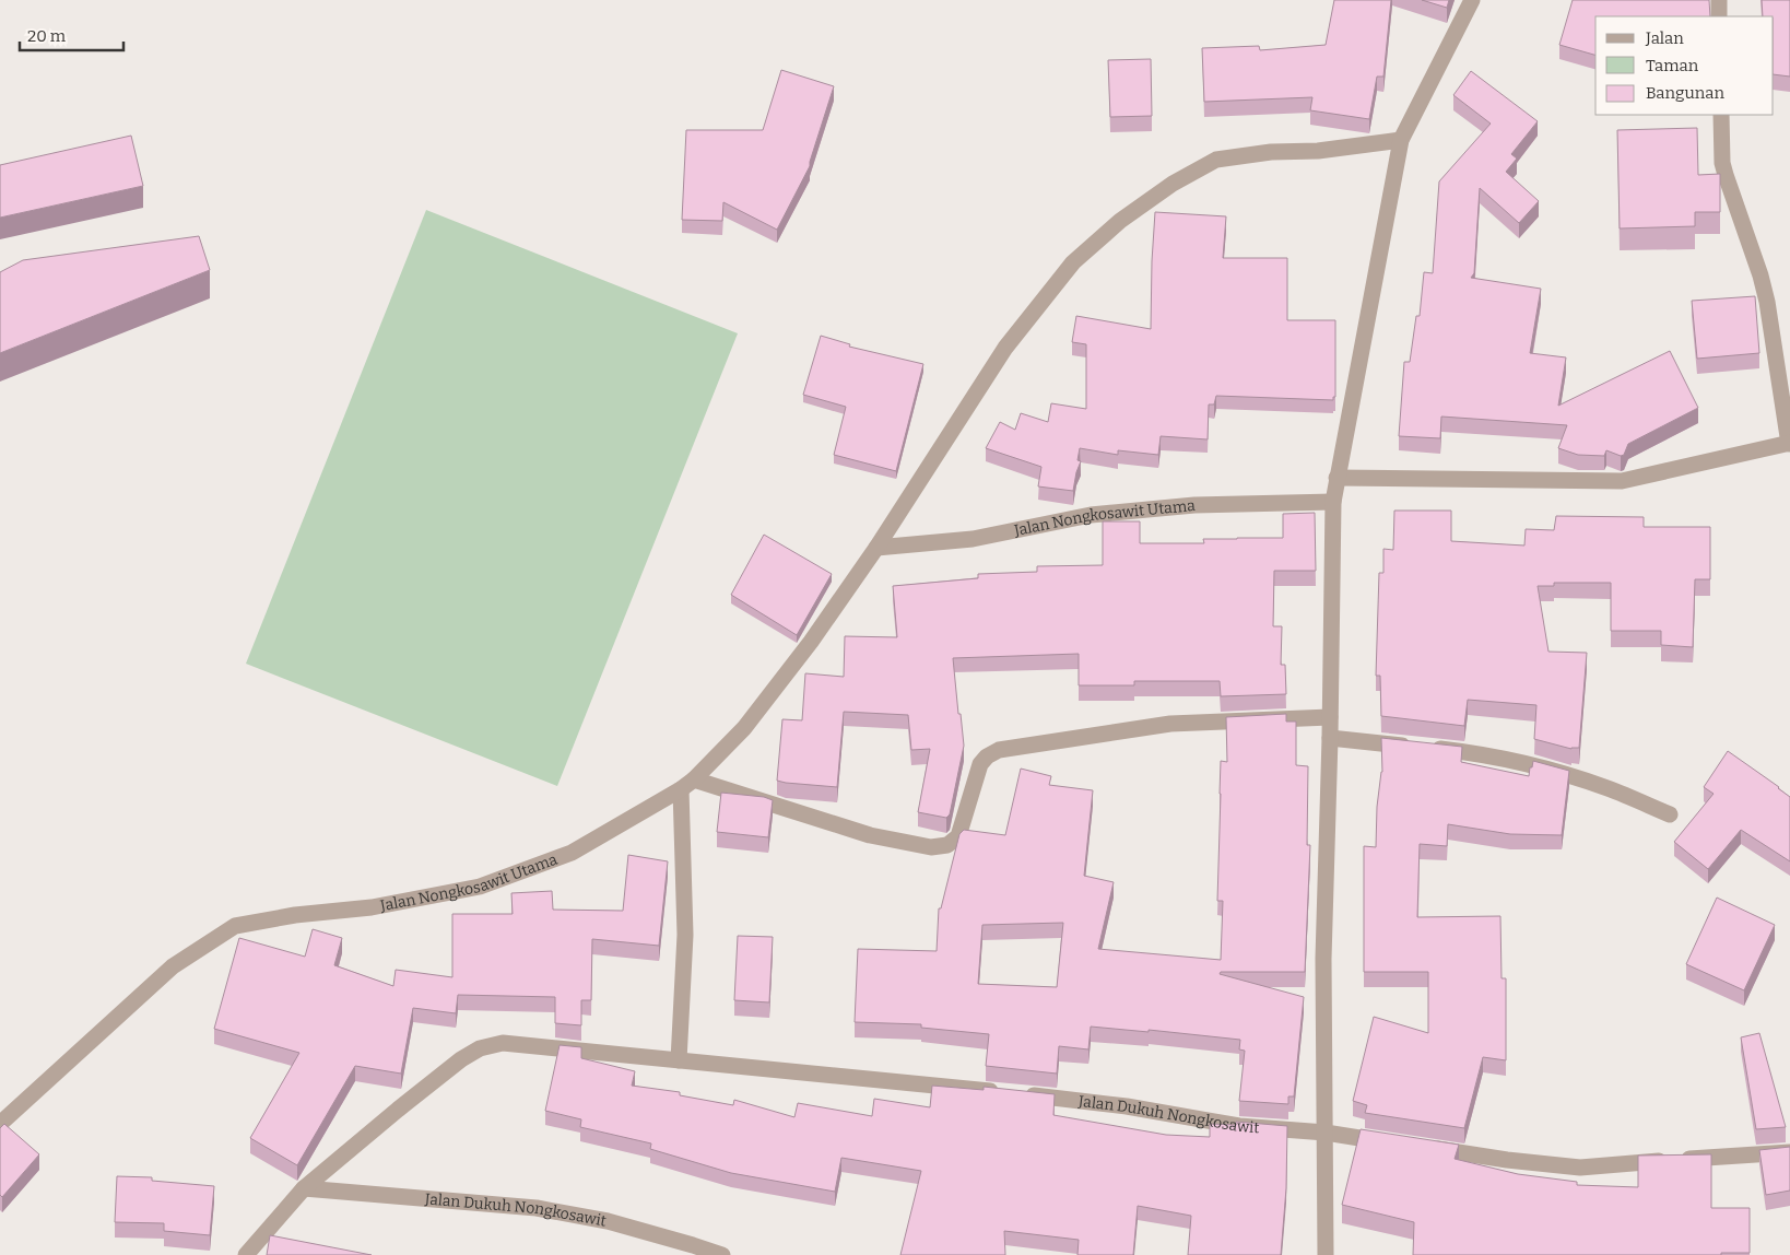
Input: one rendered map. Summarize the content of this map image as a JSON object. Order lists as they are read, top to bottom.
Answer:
{
  "streets": {
    "street": ["Jalan Nongkosawit Utama", "Jalan Dukuh Nongkosawit"]
  },
  "legend": ["Jalan", "Taman", "Bangunan"],
  "scale_bar": "20 m"
}
